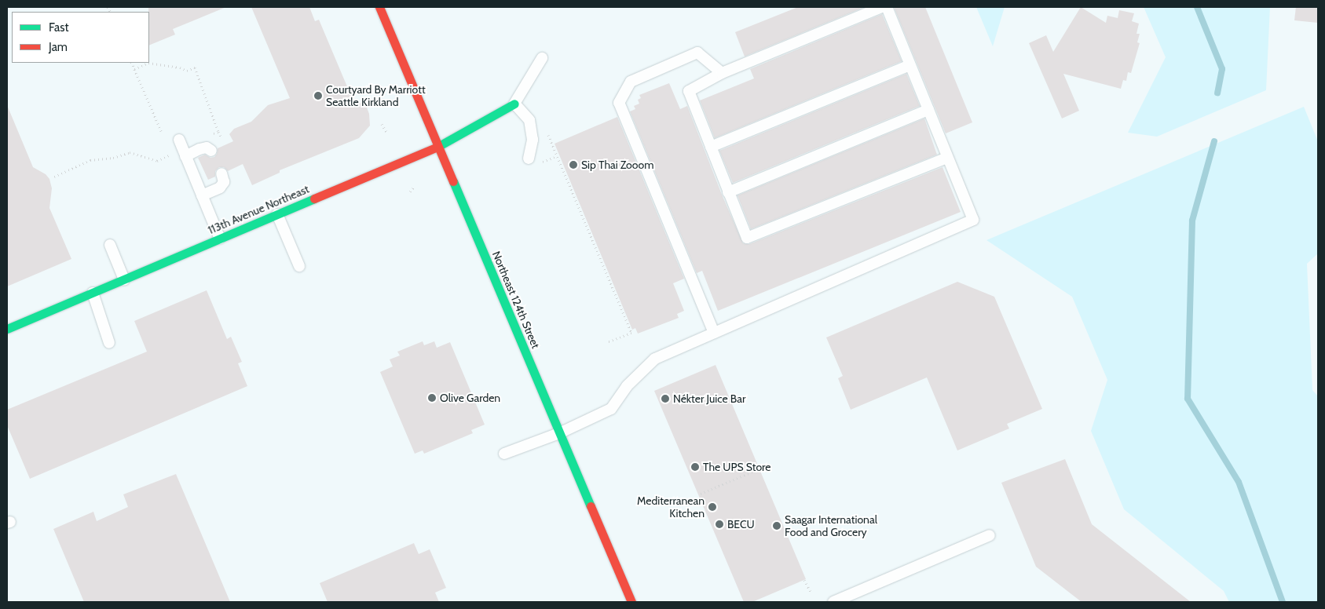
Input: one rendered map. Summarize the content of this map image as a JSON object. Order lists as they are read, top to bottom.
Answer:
{
  "streets": {
    "main road": ["113th Avenue Northeast", "Northeast 124th Street"]
  },
  "crossings": [
    ["113th Avenue Northeast", "Northeast 124th Street"]
  ],
  "places": [
    "Courtyard By Marriott Seattle Kirkland",
    "Sip Thai Zooom",
    "Olive Garden",
    "Nékter Juice Bar",
    "The UPS Store",
    "Mediterranean Kitchen",
    "BECU",
    "Saagar International Food and Grocery"
  ],
  "legend": ["Fast", "Jam"]
}
